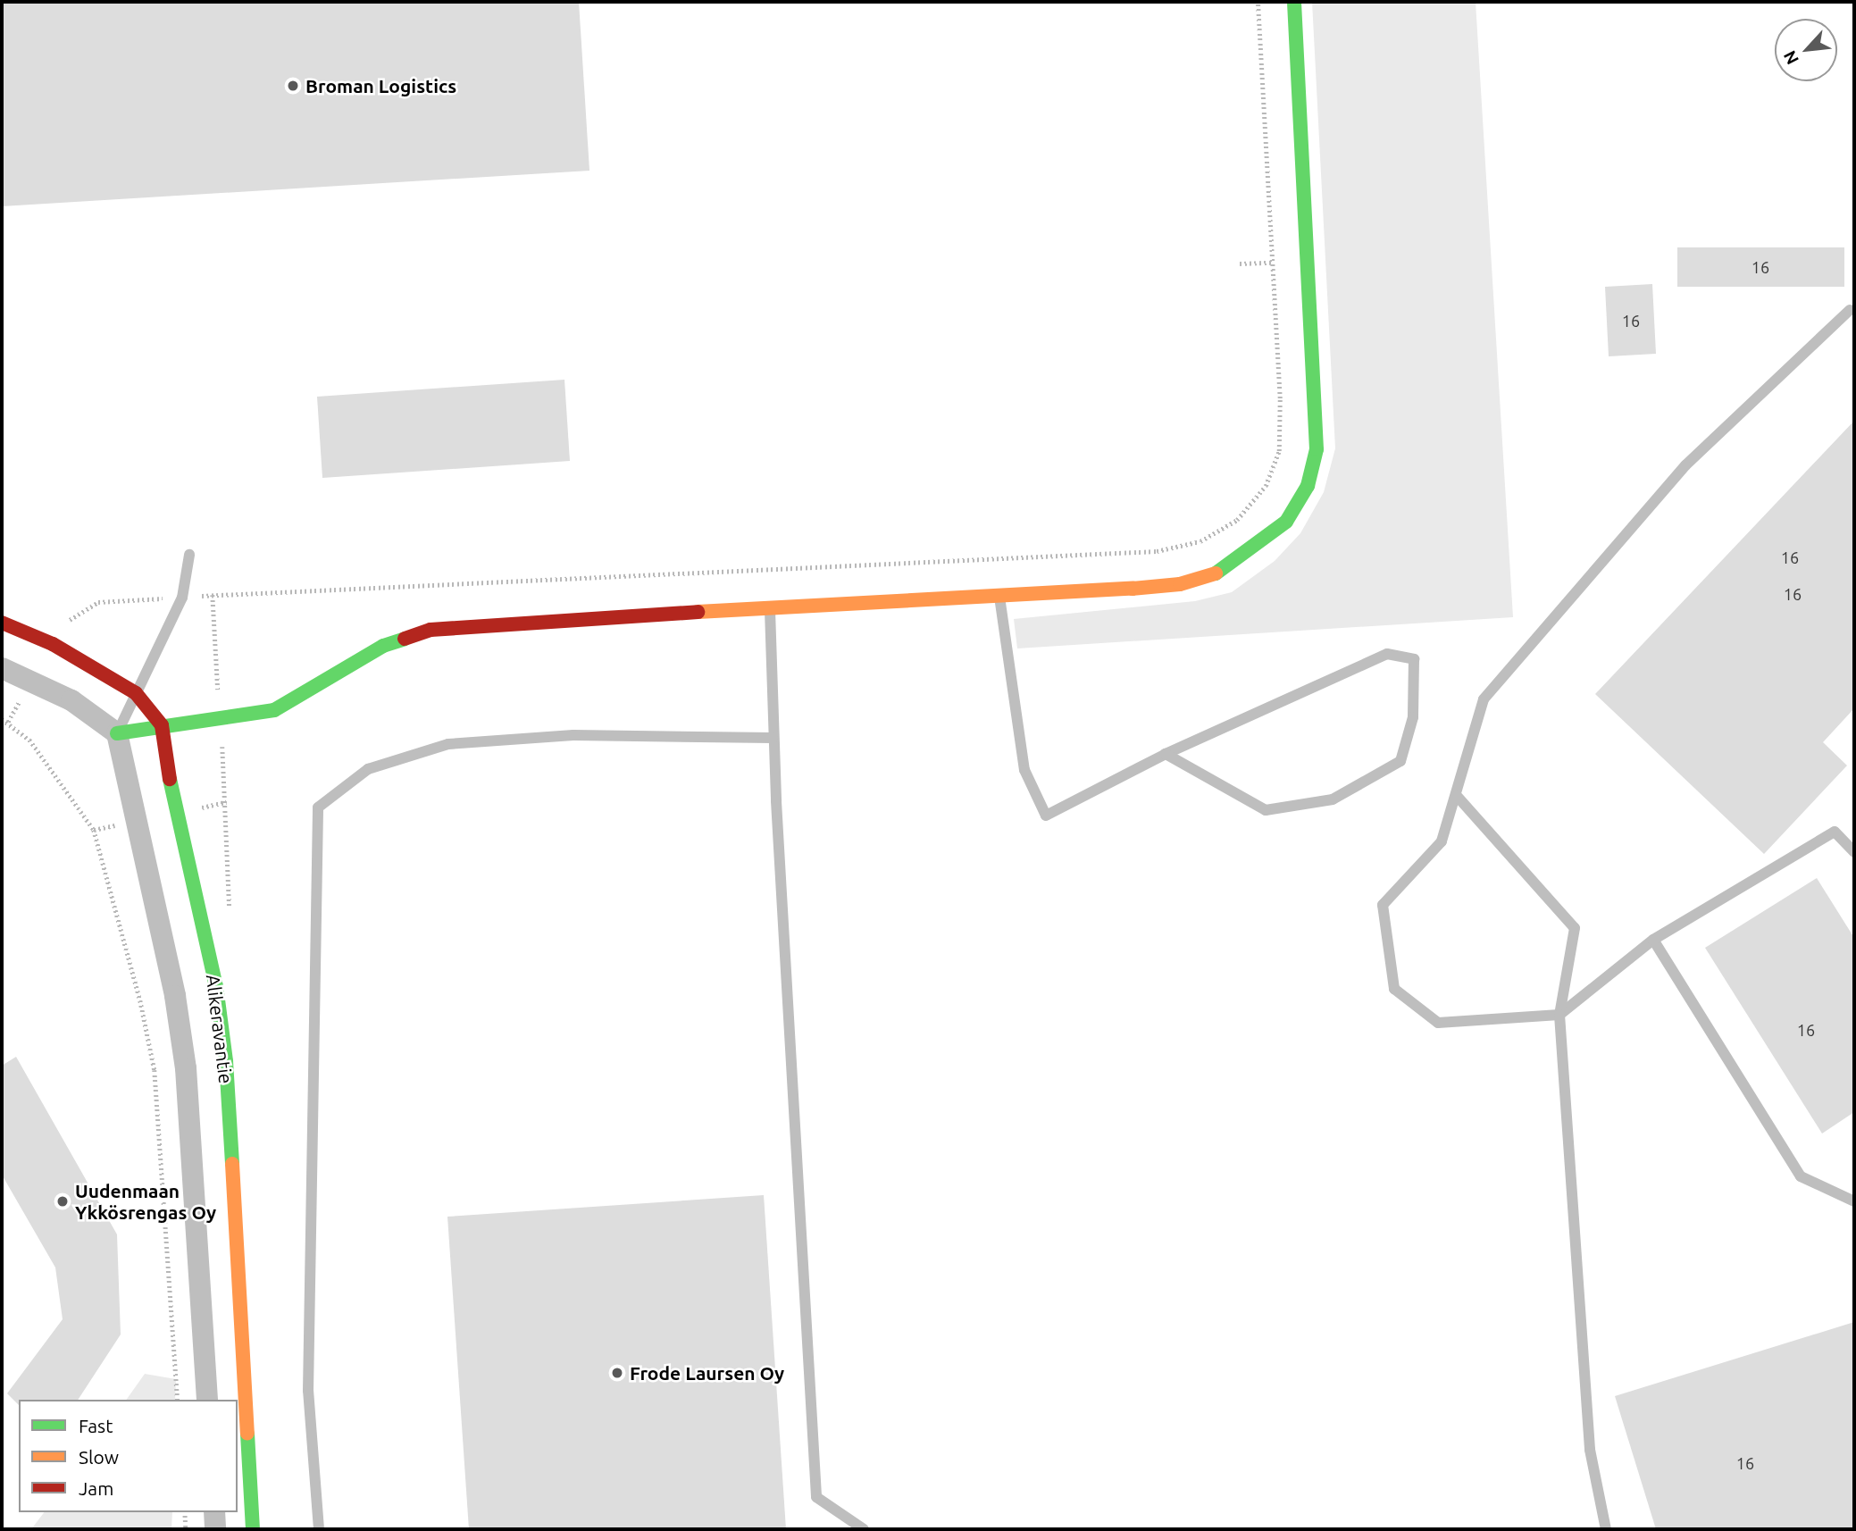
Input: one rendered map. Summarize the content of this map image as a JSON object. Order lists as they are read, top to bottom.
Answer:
{
  "streets": {
    "street": ["Alikeravantie"]
  },
  "places": ["Broman Logistics", "Uudenmaan Ykkösrengas Oy", "Frode Laursen Oy"],
  "house_numbers": [
    "16",
    "16",
    "16",
    "16",
    "16",
    "16"
  ],
  "legend": ["Fast", "Slow", "Jam"],
  "north": "bottom left"
}
